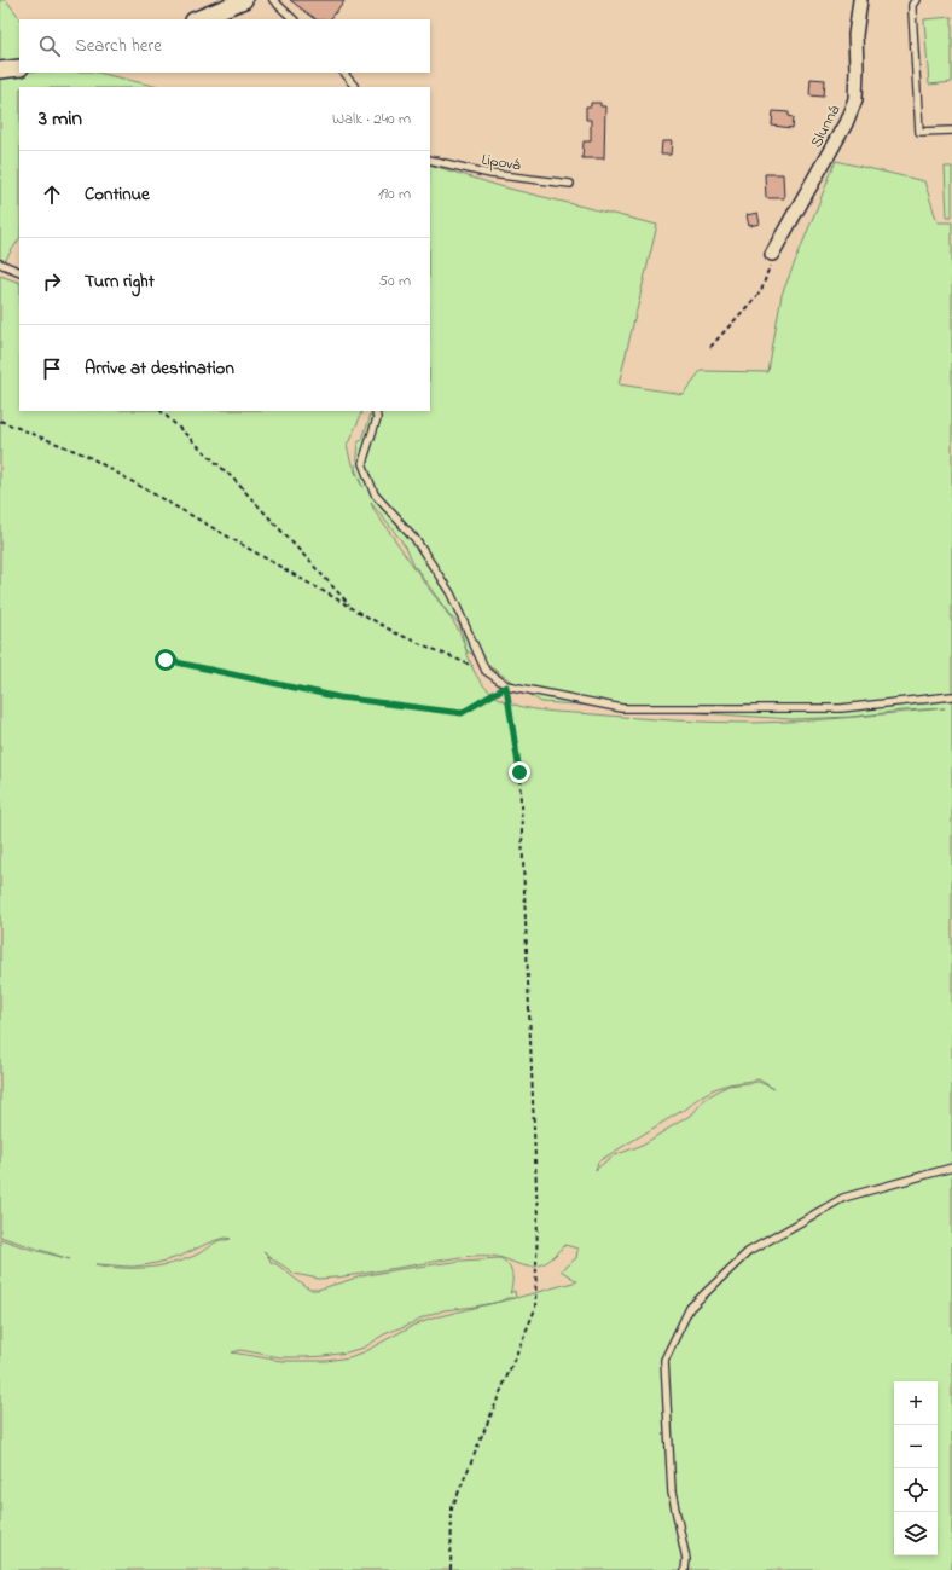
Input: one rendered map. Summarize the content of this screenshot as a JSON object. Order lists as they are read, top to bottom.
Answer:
{
  "streets": {
    "street": ["Slunná"],
    "lane": ["Lipová"]
  },
  "page": {
    "search": "Search here",
    "heading": ["3 min", "Walk · 240 m"],
    "list": [
      ["Continue", "190 m"],
      ["Turn right", "50 m"],
      "Arrive at destination"
    ],
    "map_buttons": ["+", "−"]
  }
}
